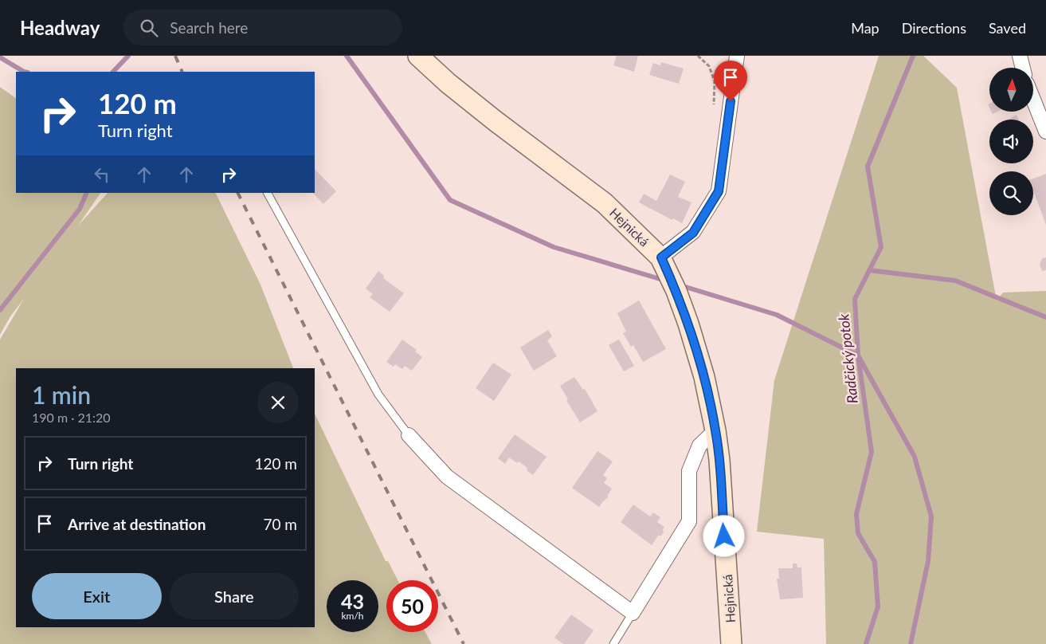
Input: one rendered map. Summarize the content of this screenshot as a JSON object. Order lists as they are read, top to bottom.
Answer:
{
  "streets": {
    "main road": ["Hejnická"]
  },
  "water": ["Radčický potok"],
  "north": "top",
  "page": {
    "header": "Headway",
    "search": "Search here",
    "nav": ["Map", "Directions", "Saved"],
    "turn": ["120 m", "Turn right"],
    "heading": ["1 min", "190 m · 21:20"],
    "list": [
      {
        "name": "Turn right",
        "value": "120 m"
      },
      {
        "name": "Arrive at destination",
        "value": "70 m"
      }
    ],
    "buttons": ["Exit", "Share"],
    "speed": "43 km/h",
    "limit": "50"
  }
}
